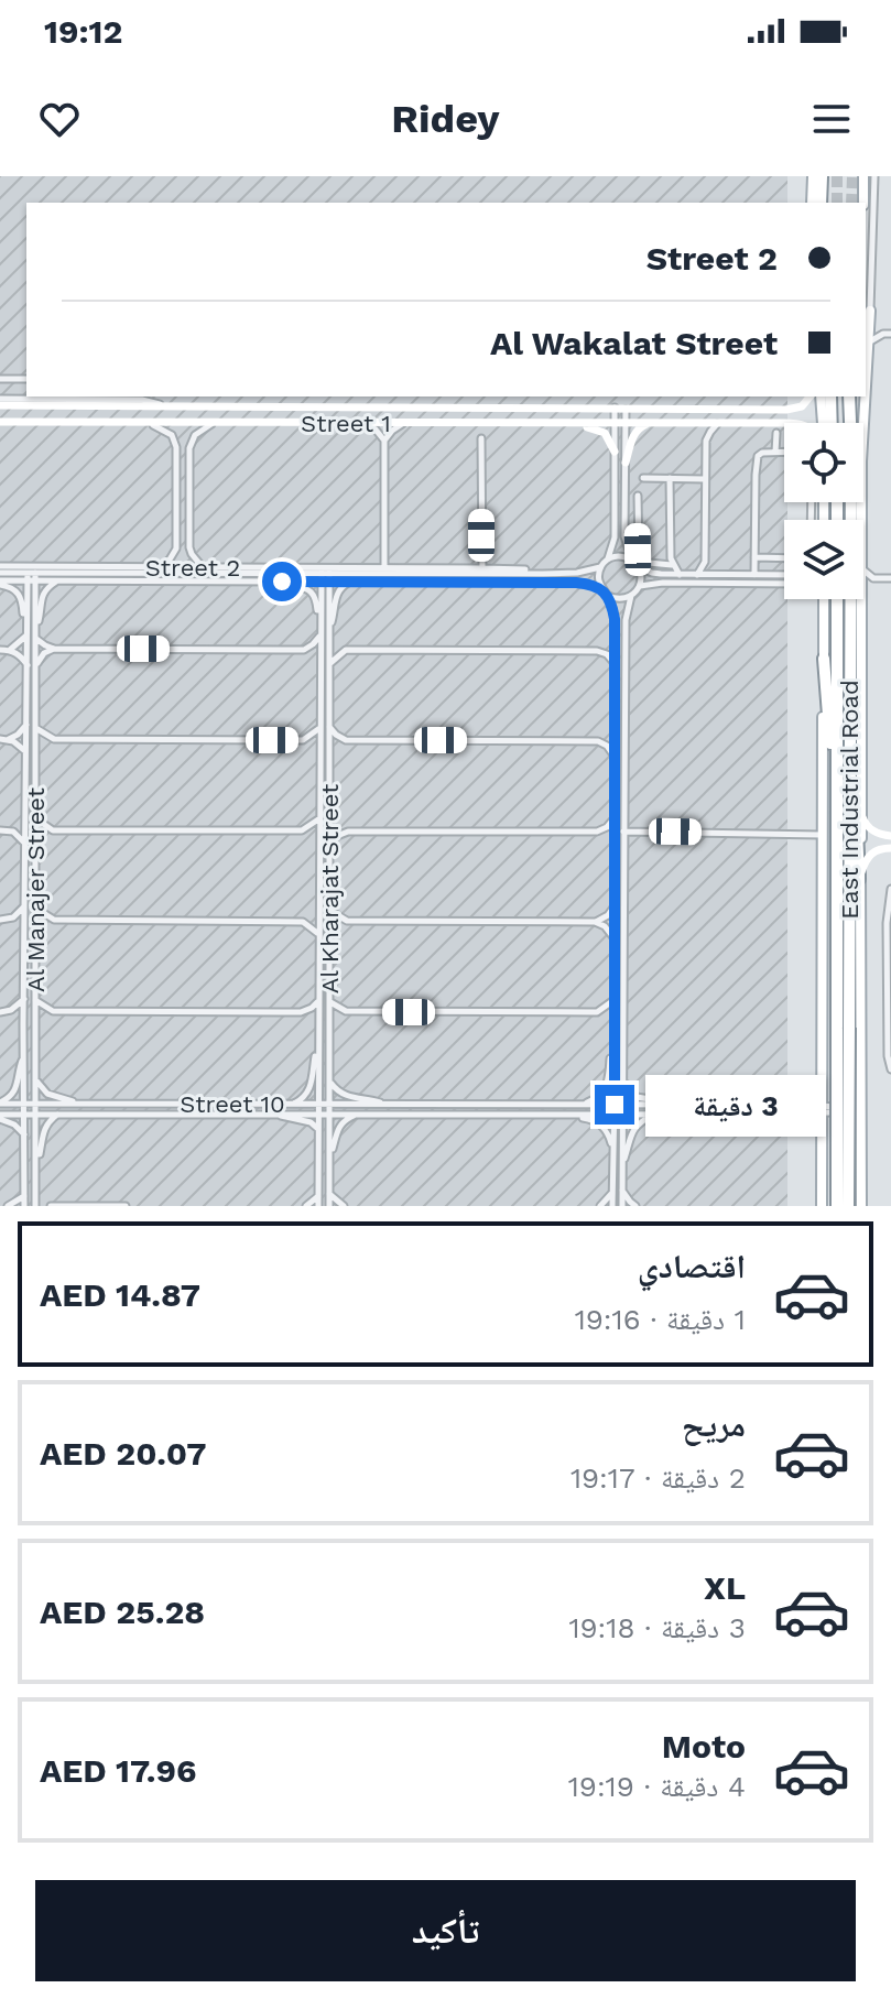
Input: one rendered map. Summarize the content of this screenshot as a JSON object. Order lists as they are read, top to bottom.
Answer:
{
  "streets": {
    "highway": ["East Industrial Road"],
    "street": [
      "Street 1",
      "Street 2",
      "Al Kharajat Street",
      "Al Manajer Street",
      "Street 10"
    ]
  },
  "crossings": [
    ["Street 2", "Al Kharajat Street"],
    ["Street 2", "Al Manajer Street"],
    ["Al Kharajat Street", "Street 10"],
    ["Al Manajer Street", "Street 10"]
  ],
  "page": {
    "status": "19:12",
    "header": "Ridey",
    "banner": ["Street 2", "Al Wakalat Street"],
    "bubble": "3 دقيقة",
    "list": [
      {
        "name": "اقتصادي",
        "note": "1 دقيقة · 19:16",
        "value": "AED 14.87"
      },
      {
        "name": "مريح",
        "note": "2 دقيقة · 19:17",
        "value": "AED 20.07"
      },
      {
        "name": "XL",
        "note": "3 دقيقة · 19:18",
        "value": "AED 25.28"
      },
      {
        "name": "Moto",
        "note": "4 دقيقة · 19:19",
        "value": "AED 17.96"
      }
    ],
    "buttons": "تأكيد"
  }
}
